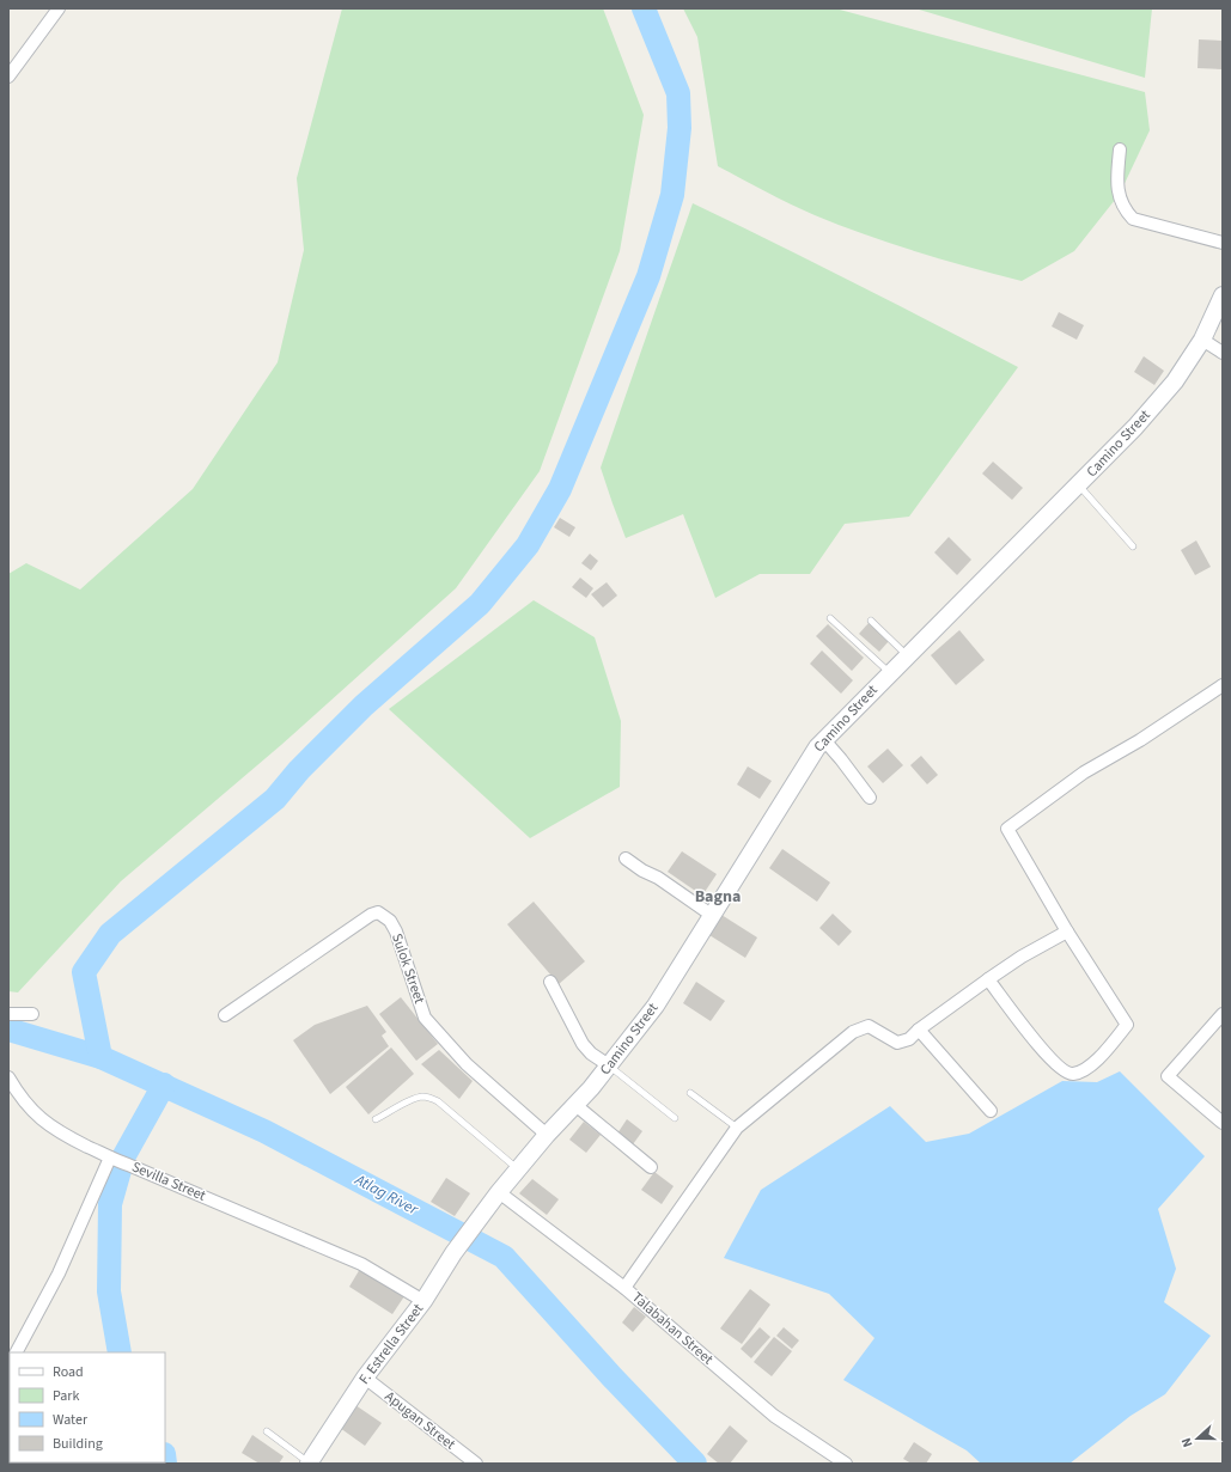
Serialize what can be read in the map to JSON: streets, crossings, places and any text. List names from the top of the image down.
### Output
{
  "streets": {
    "main road": ["Camino Street", "F. Estrella Street"],
    "street": [
      "Sulok Street",
      "Sevilla Street",
      "Talabahan Street",
      "Apugan Street"
    ]
  },
  "crossings": [
    ["Camino Street", "Sulok Street"],
    ["Camino Street", "Talabahan Street"],
    ["Camino Street", "F. Estrella Street"],
    ["Sevilla Street", "F. Estrella Street"],
    ["F. Estrella Street", "Apugan Street"]
  ],
  "districts": ["Bagna"],
  "water": ["Atlag River"],
  "legend": [
    "Road",
    "Park",
    "Water",
    "Building"
  ],
  "north": "left"
}
